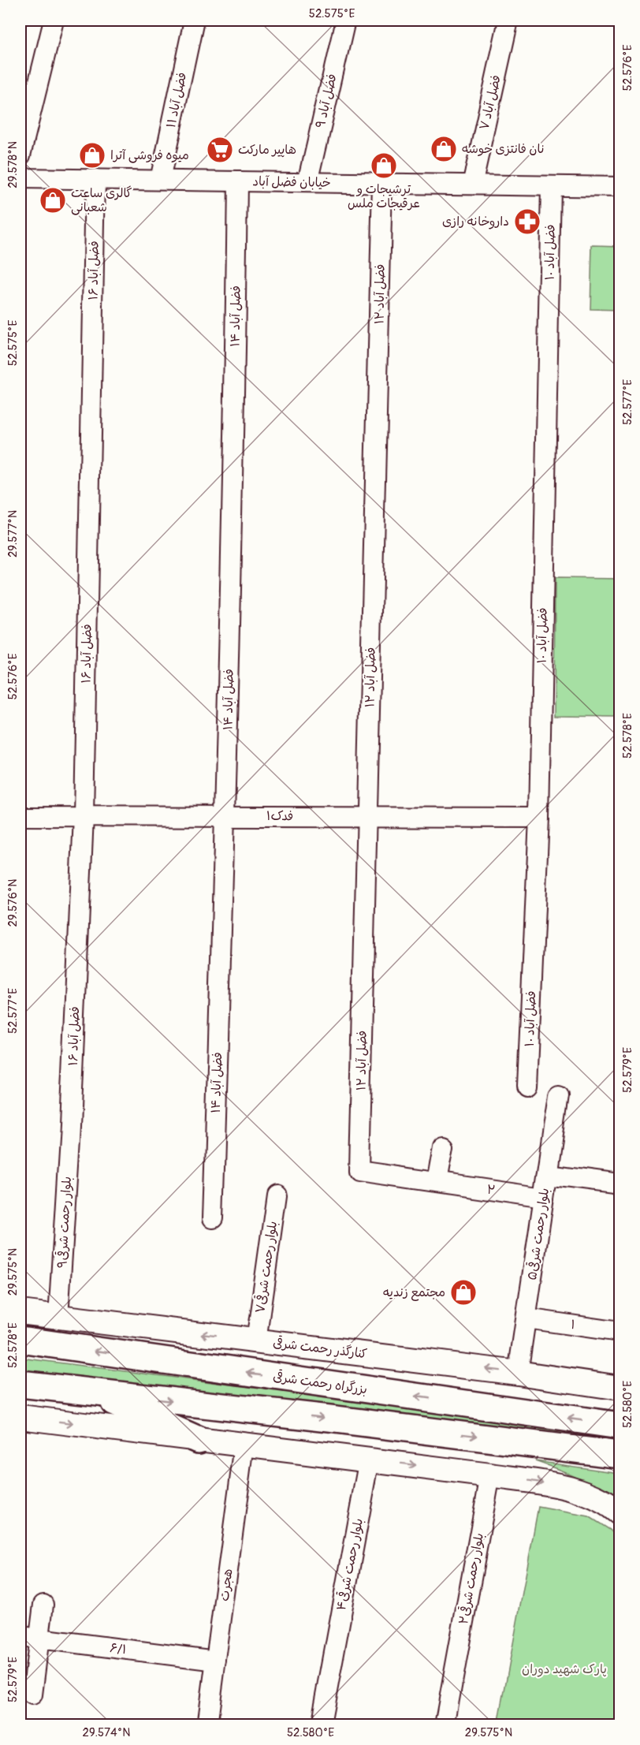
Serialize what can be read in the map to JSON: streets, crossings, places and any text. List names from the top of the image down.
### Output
{
  "streets": {
    "highway": ["بزرگراه رحمت شرقی"],
    "main road": ["کنارگذر رحمت شرقی"],
    "street": [
      "فضل آباد ۱۱",
      "فضل آباد ۹",
      "فضل آباد ۷",
      "خیابان فضل آباد",
      "فضل آباد ۱۰",
      "فضل آباد ۱۶",
      "فضل آباد ۱۲",
      "فضل آباد ۱۴",
      "فدک۱",
      "۲",
      "بلوار رحمت شرقی۹",
      "۵بلوار رحمت شرقی",
      "بلوار رحمت شرقی۷",
      "۱",
      "بلوار رحمت شرقی۴",
      "بلوار رحمت شرقی۲",
      "هجرت",
      "۶/۱"
    ]
  },
  "crossings": [
    ["فضل آباد ۱۱", "خیابان فضل آباد"],
    ["فضل آباد ۹", "خیابان فضل آباد"],
    ["فضل آباد ۷", "خیابان فضل آباد"],
    ["خیابان فضل آباد", "فضل آباد ۱۰"],
    ["خیابان فضل آباد", "فضل آباد ۱۶"],
    ["خیابان فضل آباد", "فضل آباد ۱۲"],
    ["خیابان فضل آباد", "فضل آباد ۱۴"],
    ["فضل آباد ۱۰", "فدک۱"],
    ["فضل آباد ۱۶", "فدک۱"],
    ["فضل آباد ۱۶", "بلوار رحمت شرقی۹"],
    ["فضل آباد ۱۲", "فدک۱"],
    ["فضل آباد ۱۲", "۲"],
    ["فضل آباد ۱۴", "فدک۱"],
    ["۲", "۵بلوار رحمت شرقی"],
    ["بلوار رحمت شرقی۹", "کنارگذر رحمت شرقی"],
    ["۵بلوار رحمت شرقی", "۱"],
    ["۵بلوار رحمت شرقی", "کنارگذر رحمت شرقی"],
    ["بلوار رحمت شرقی۷", "کنارگذر رحمت شرقی"],
    ["هجرت", "۶/۱"]
  ],
  "parks": ["پارک شهید دوران"],
  "places": {
    "shop": [
      "نان فانتزی خوشه",
      "میوه فروشی آترا",
      "ترشیجات و عرقیجات ملس",
      "گالری ساعت شعبانی",
      "مجتمع زندیه"
    ],
    "supermarket": ["هاپیر مارکت"],
    "pharmacy": ["داروخانه رازی"]
  },
  "coordinates": [
    "52.575°E",
    "52.576°E",
    "29.578°N",
    "52.577°E",
    "29.577°N",
    "52.578°E",
    "29.576°N",
    "52.579°E",
    "29.575°N",
    "52.580°E",
    "29.574°N"
  ]
}
